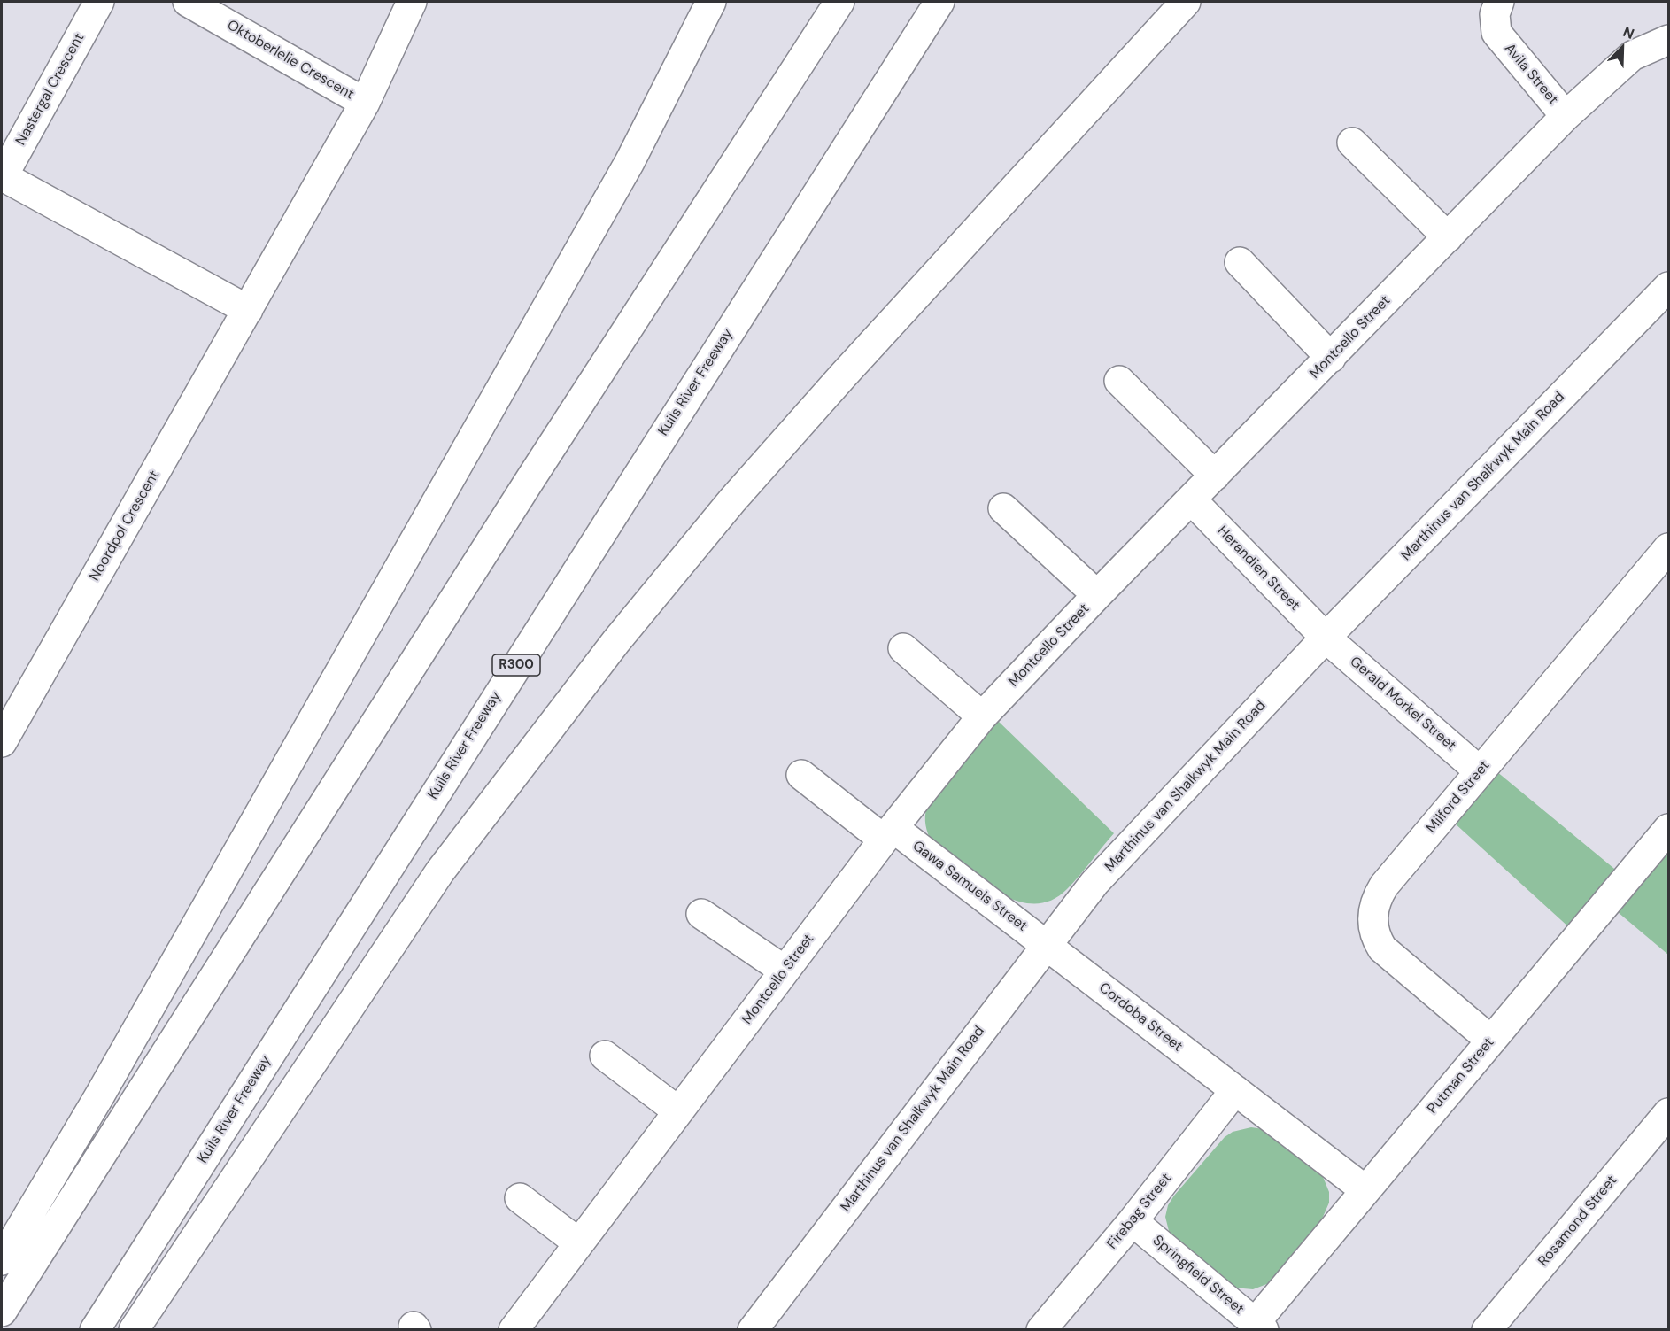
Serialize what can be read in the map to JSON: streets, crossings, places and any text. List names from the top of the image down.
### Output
{
  "streets": {
    "main road": [
      "Oktoberlelie Crescent",
      "Avila Street",
      "Nastergal Crescent",
      "Montcello Street",
      "Kuils River Freeway",
      "Marthinus van Shalkwyk Main Road",
      "Noordpol Crescent",
      "Herandien Street",
      "R300",
      "Gerald Morkel Street",
      "Milford Street",
      "Gawa Samuels Street",
      "Cordoba Street",
      "Putman Street",
      "Firebag Street",
      "Rosamond Street",
      "Springfield Street"
    ]
  },
  "crossings": [
    ["Oktoberlelie Crescent", "Noordpol Crescent"],
    ["Avila Street", "Montcello Street"],
    ["Montcello Street", "Herandien Street"],
    ["Montcello Street", "Gawa Samuels Street"],
    ["Marthinus van Shalkwyk Main Road", "Herandien Street"],
    ["Marthinus van Shalkwyk Main Road", "Gerald Morkel Street"],
    ["Marthinus van Shalkwyk Main Road", "Gawa Samuels Street"],
    ["Marthinus van Shalkwyk Main Road", "Cordoba Street"],
    ["Herandien Street", "Gerald Morkel Street"],
    ["Gerald Morkel Street", "Milford Street"],
    ["Milford Street", "Putman Street"],
    ["Gawa Samuels Street", "Cordoba Street"],
    ["Cordoba Street", "Putman Street"],
    ["Cordoba Street", "Firebag Street"],
    ["Putman Street", "Springfield Street"],
    ["Firebag Street", "Springfield Street"]
  ],
  "north": "top right"
}
